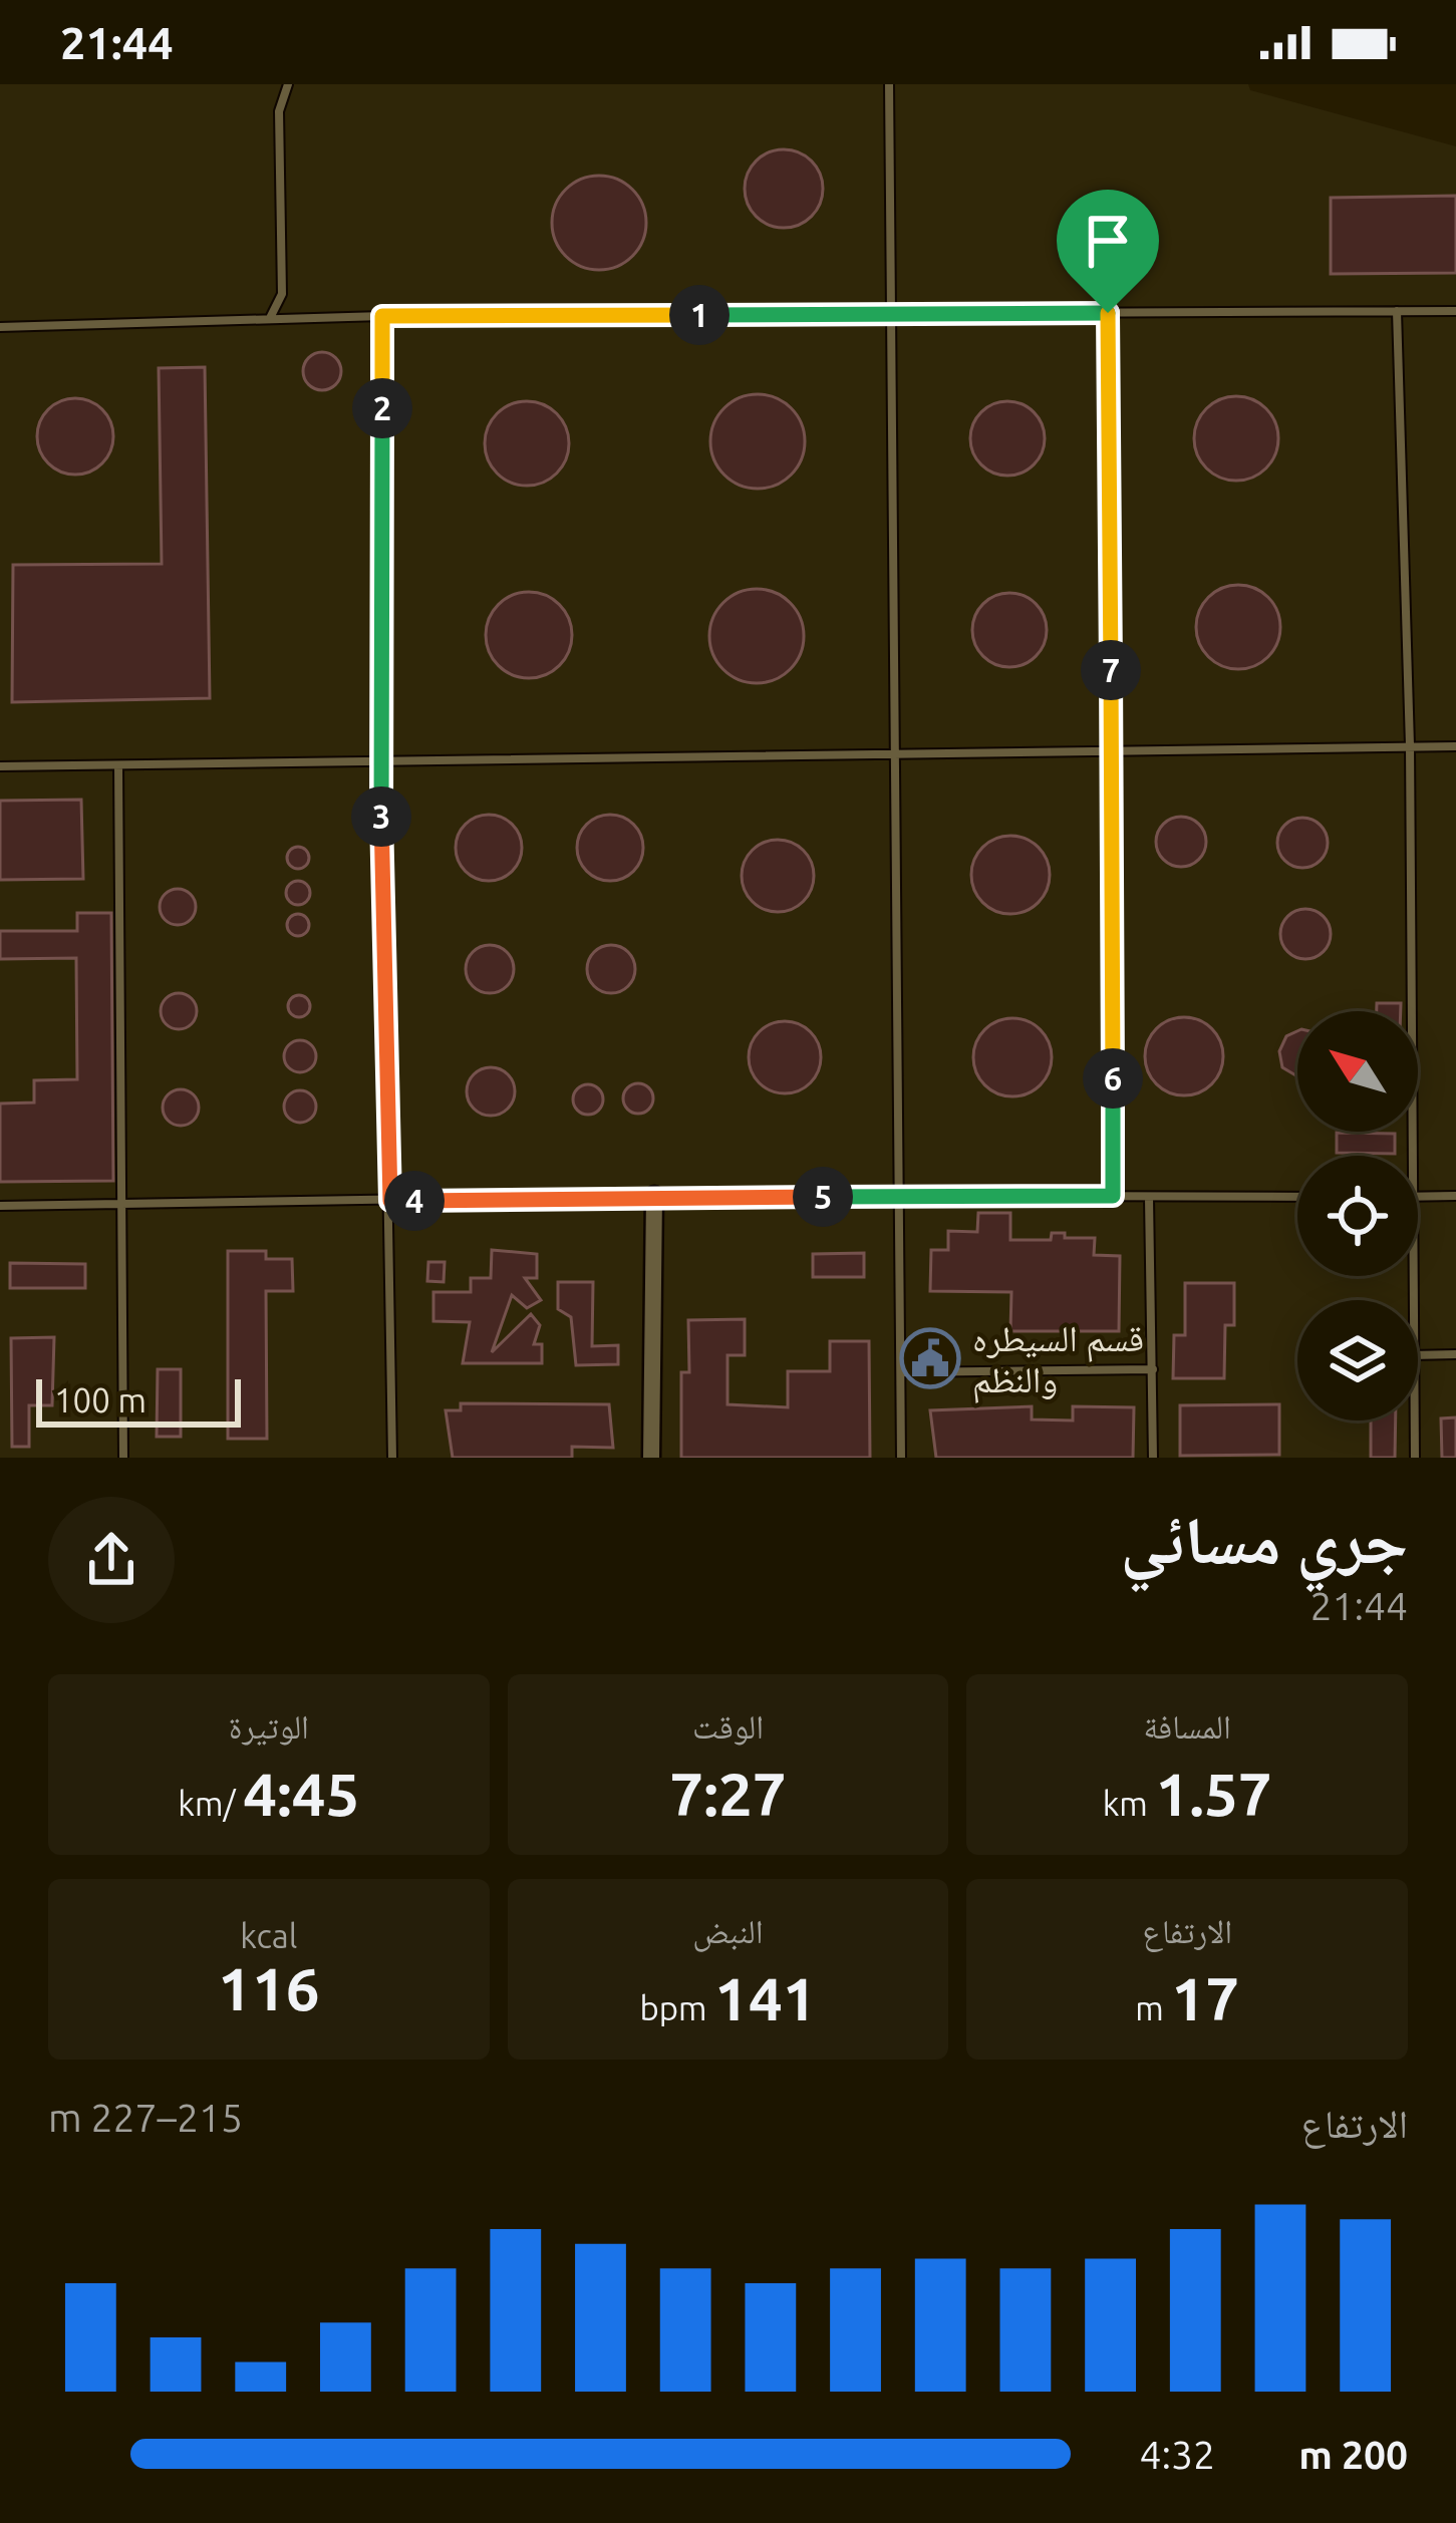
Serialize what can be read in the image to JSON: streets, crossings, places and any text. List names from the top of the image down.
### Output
{
  "places": {
    "public building": ["قسم السيطره والنظم"]
  },
  "scale_bar": "100 m",
  "north": "top left",
  "page": {
    "status": "21:44",
    "pins": [
      "1",
      "2",
      "7",
      "3",
      "6",
      "5",
      "4"
    ],
    "scale": "100 m",
    "heading": ["جري مسائي", "21:44"],
    "stats": [
      ["المسافة", "1.57 km"],
      ["الوقت", "7:27"],
      ["الوتيرة", "4:45 /km"],
      ["الارتفاع", "17 m"],
      ["النبض", "141 bpm"],
      ["kcal", "116"]
    ],
    "chart": ["الارتفاع", "215–227 m"],
    "list": [
      {
        "name": "200 m",
        "note": "4:32"
      }
    ]
  }
}
